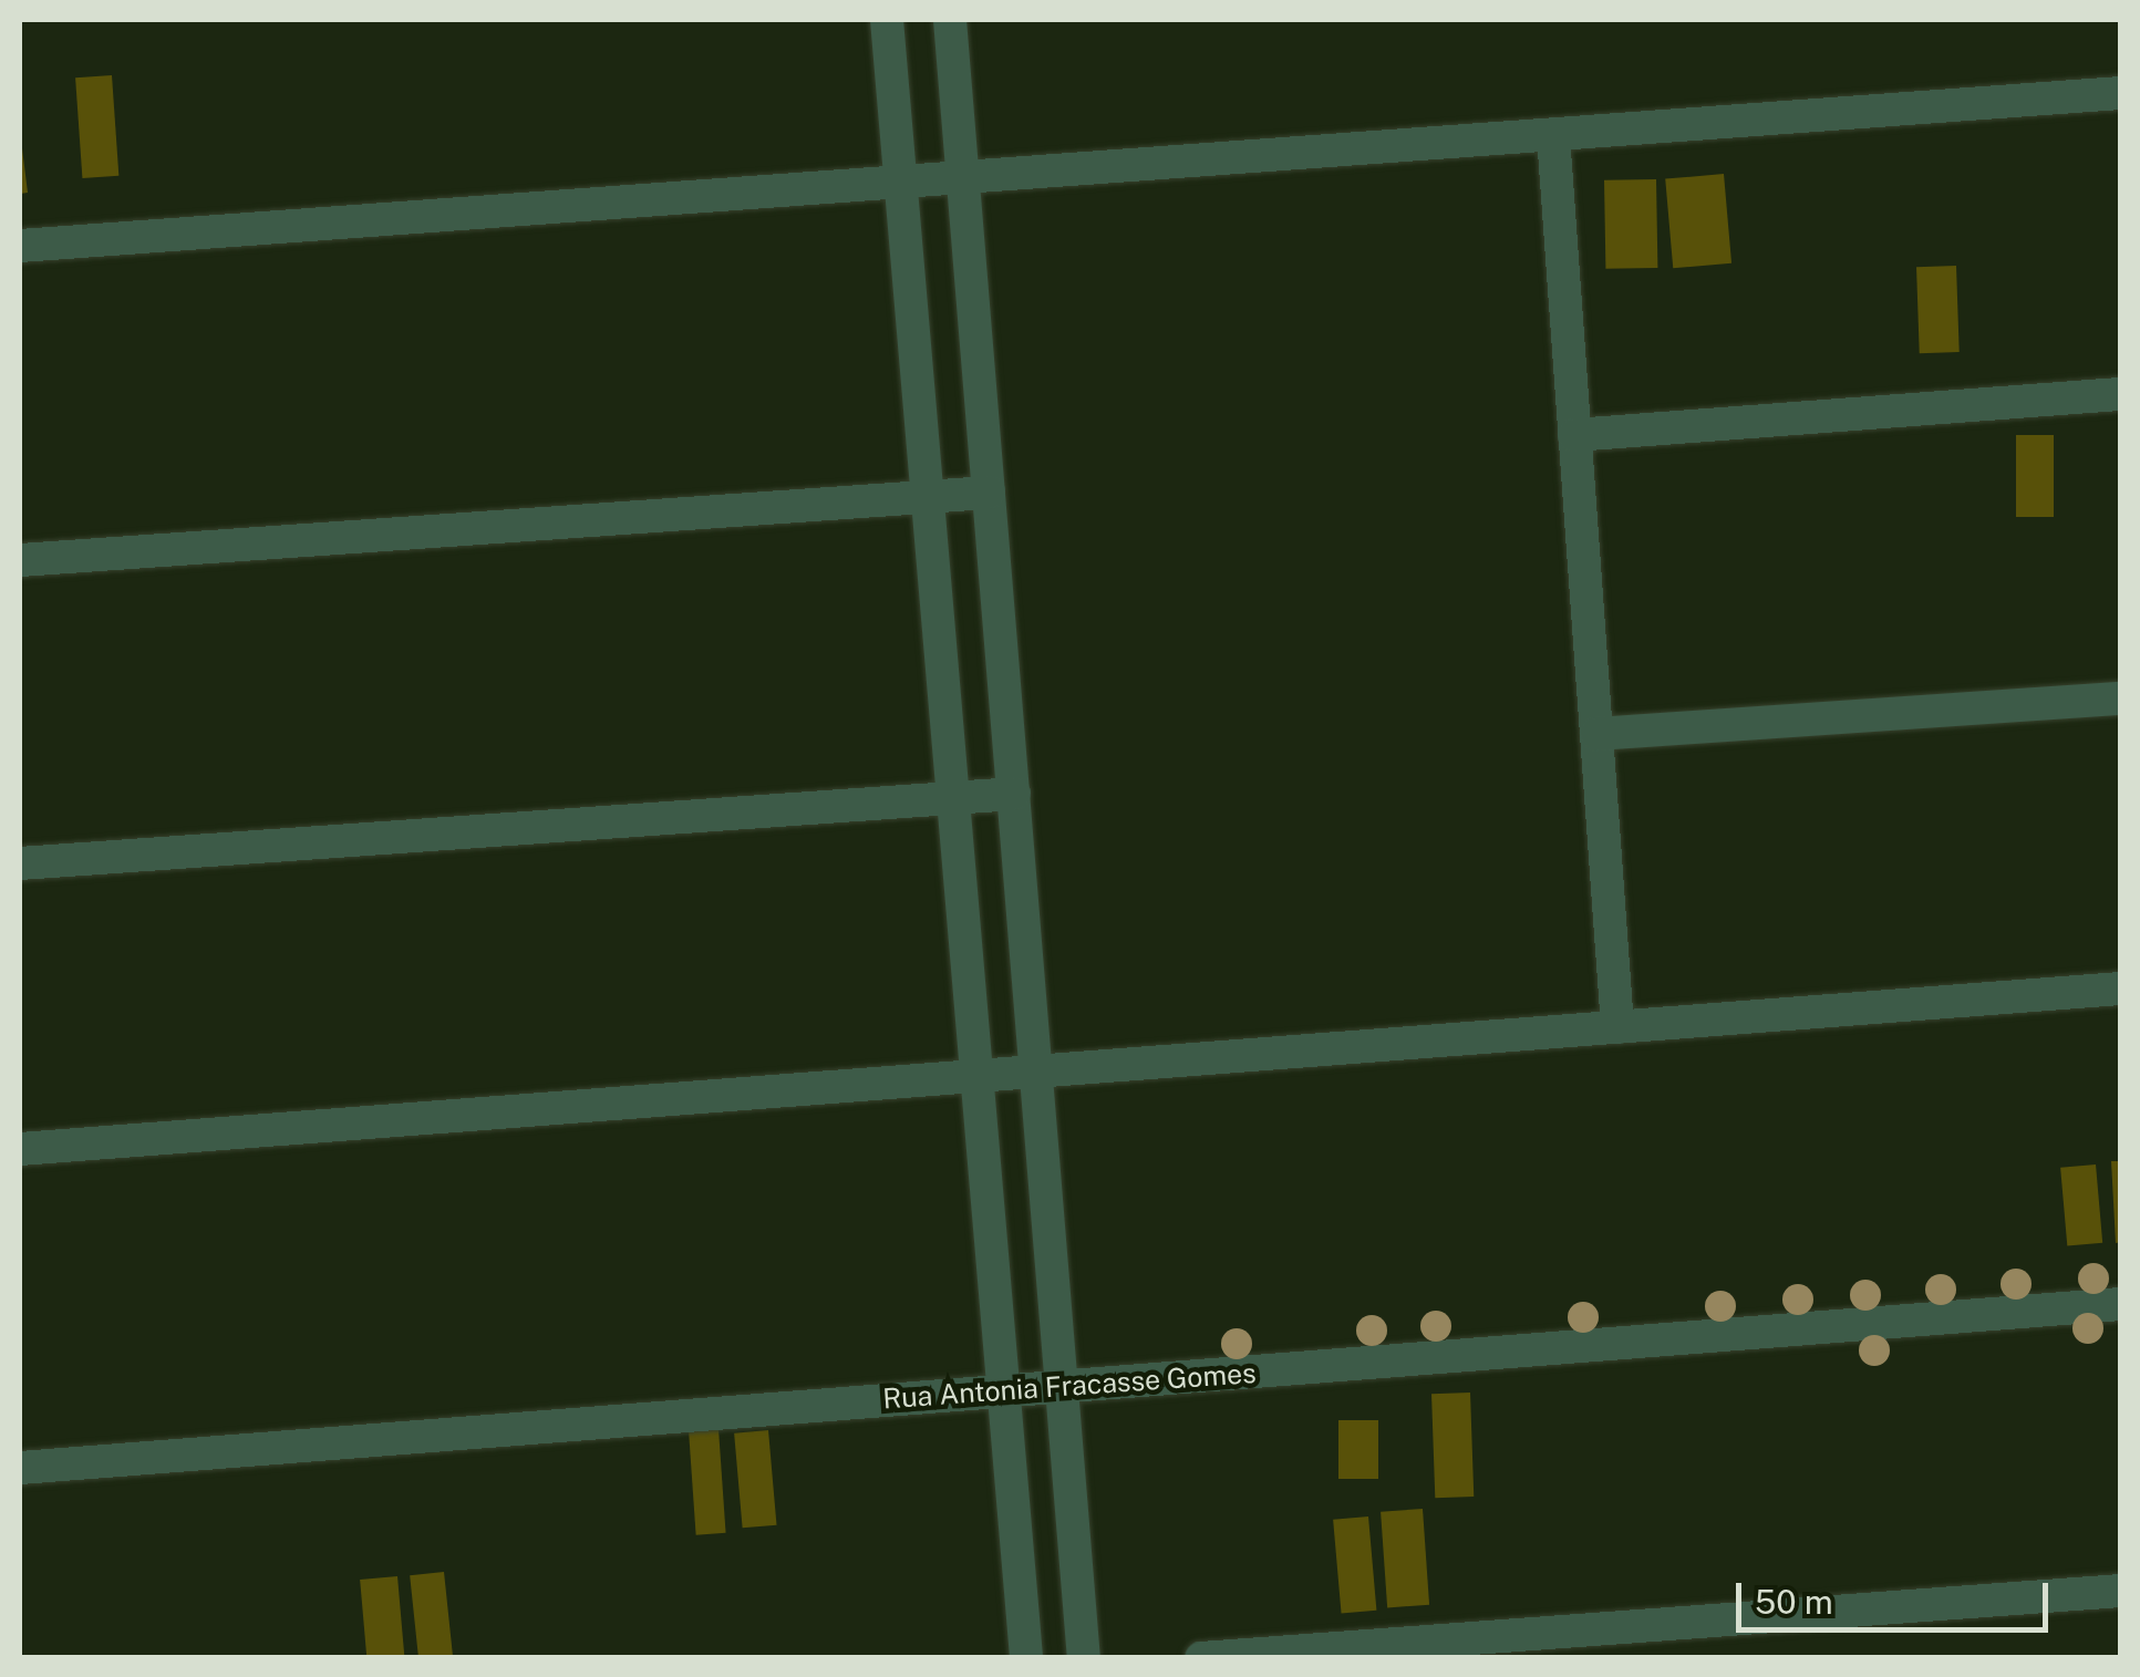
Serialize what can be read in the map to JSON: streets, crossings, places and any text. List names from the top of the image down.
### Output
{
  "streets": {
    "street": ["Rua Antonia Fracasse Gomes"]
  },
  "scale_bar": "50 m"
}
